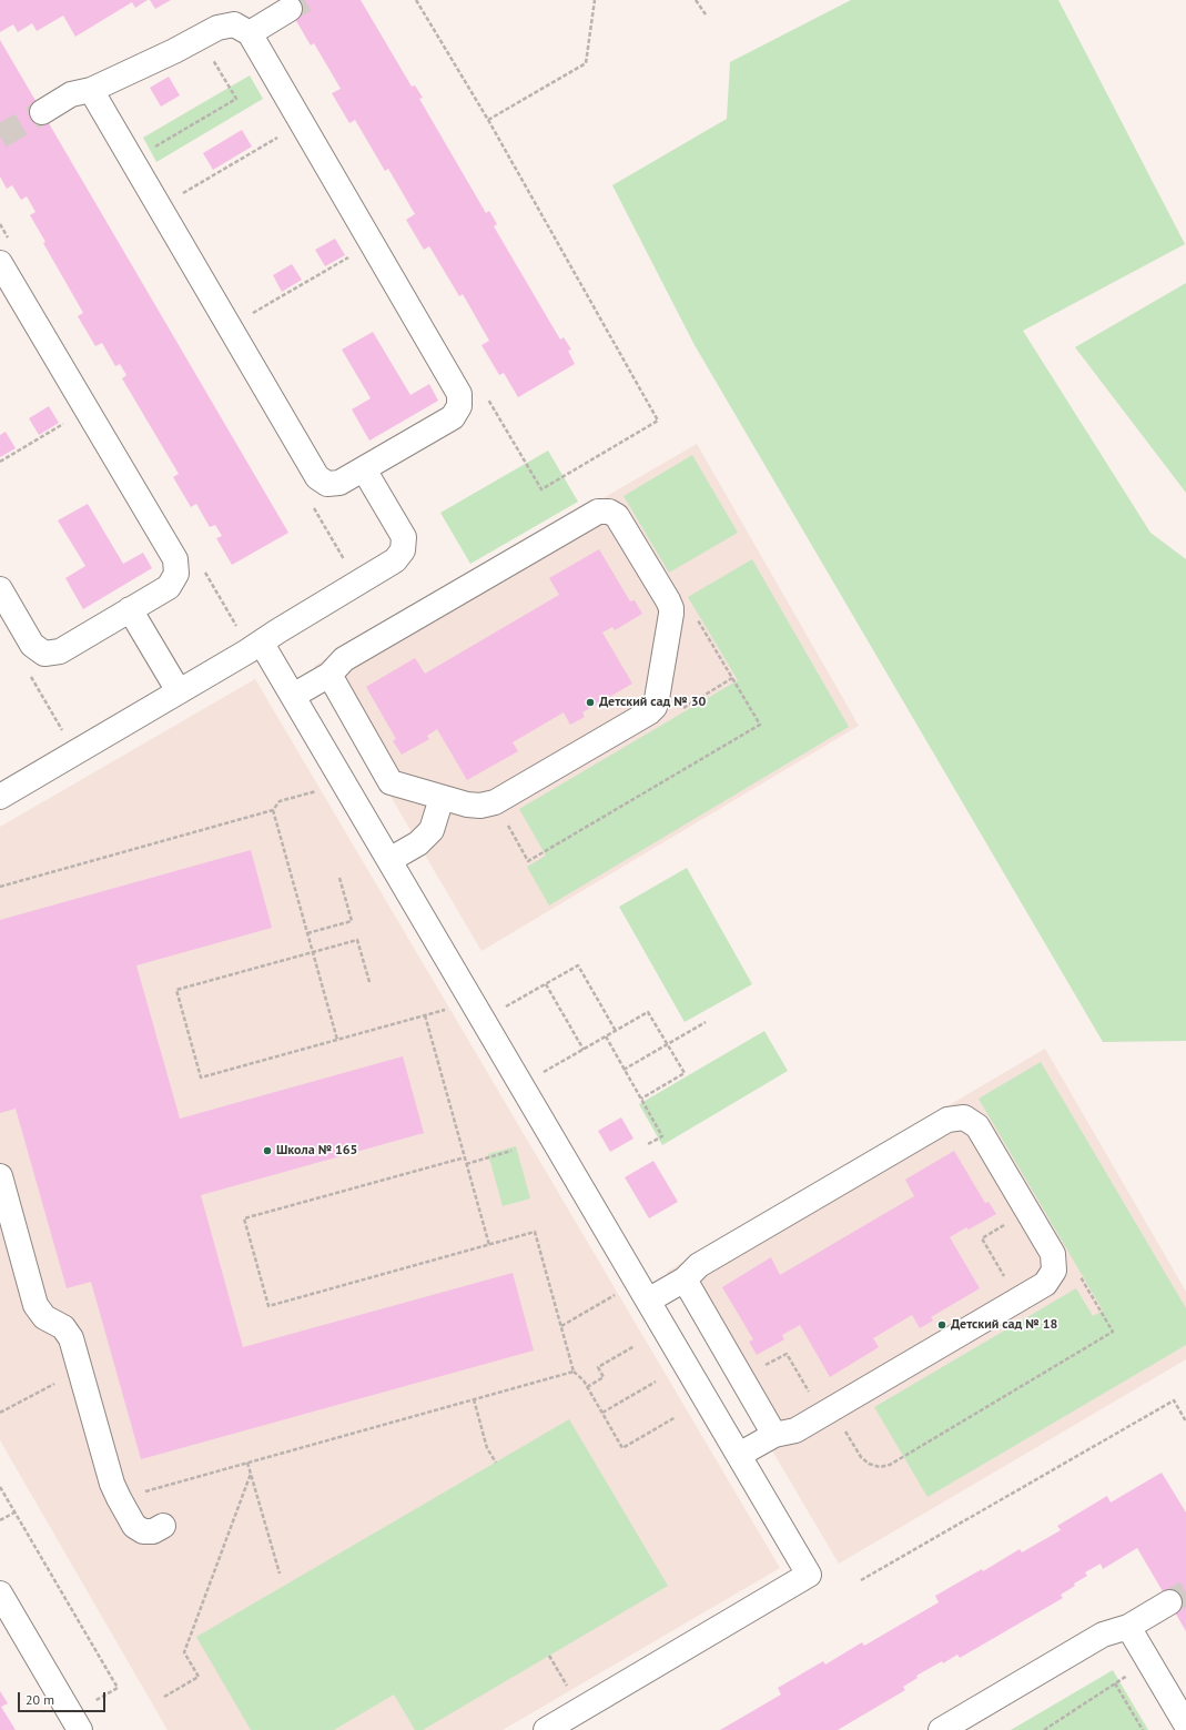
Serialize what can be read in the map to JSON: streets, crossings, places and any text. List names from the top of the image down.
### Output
{
  "places": ["Детский сад № 30", "Школа № 165", "Детский сад № 18"],
  "scale_bar": "20 m"
}
